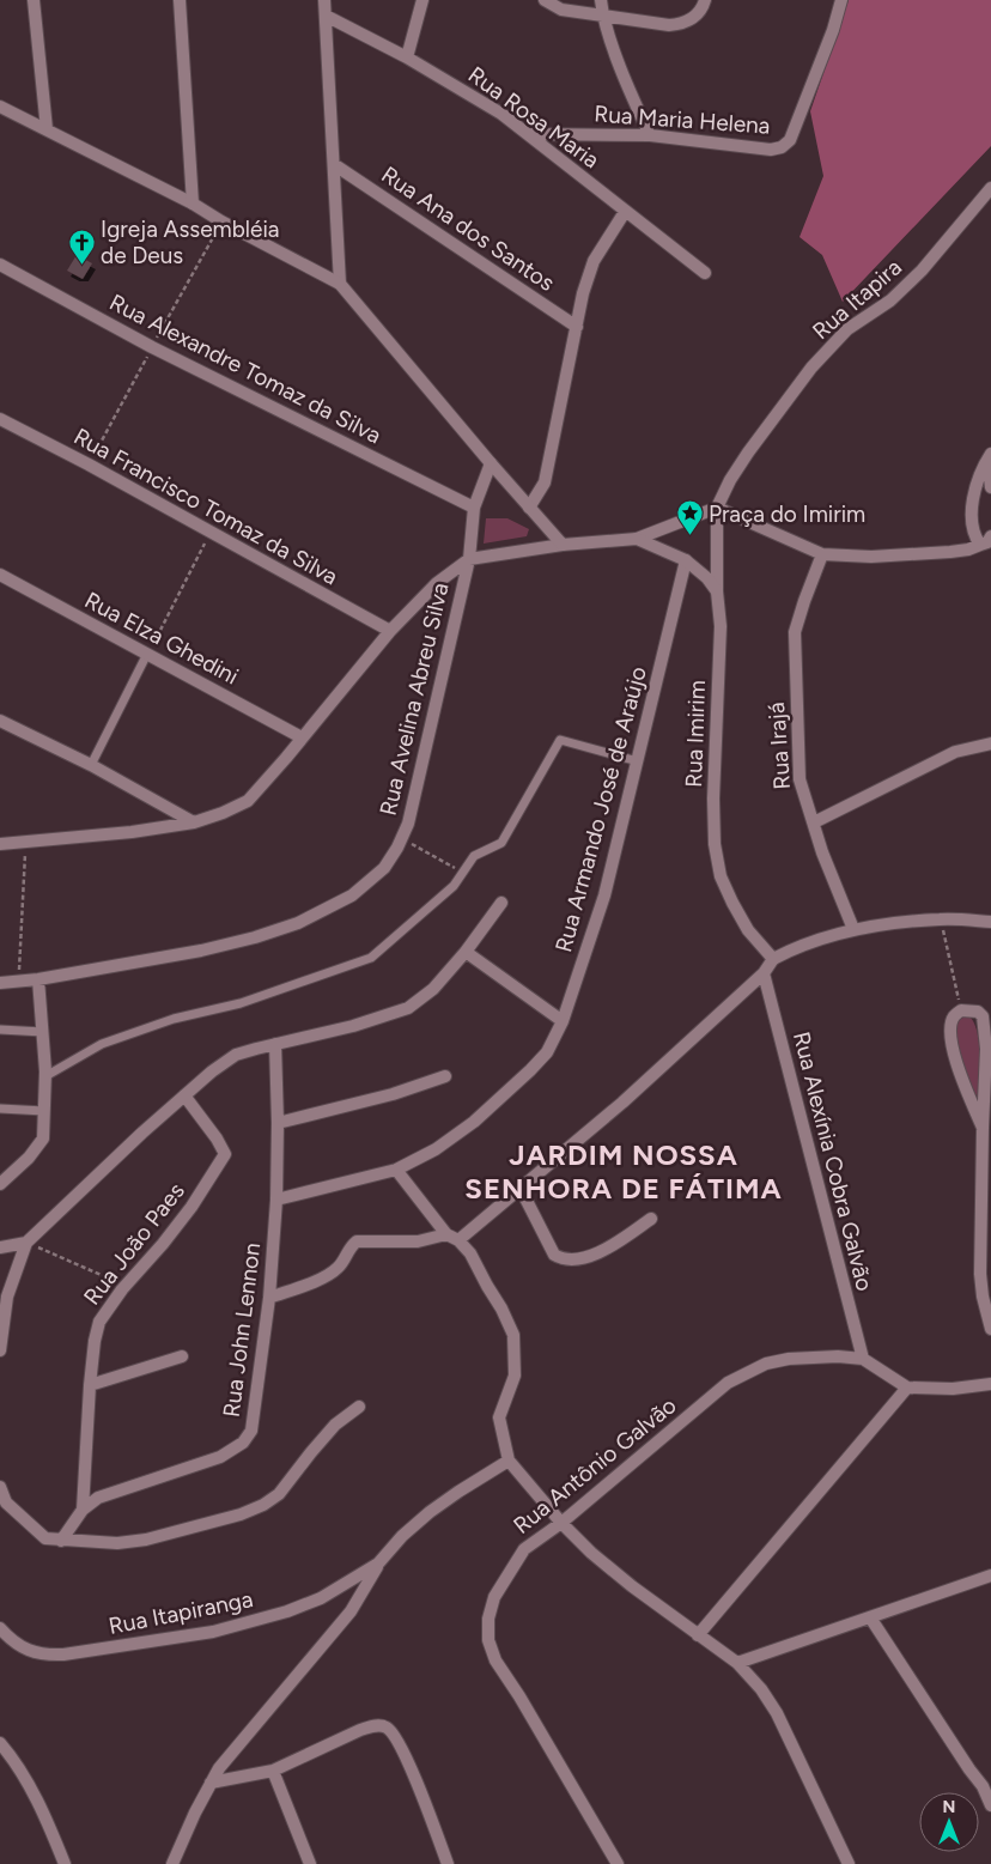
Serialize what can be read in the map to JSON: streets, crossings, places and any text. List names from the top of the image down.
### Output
{
  "streets": {
    "street": [
      "Rua Rosa Maria",
      "Rua Maria Helena",
      "Rua Ana dos Santos",
      "Rua Itapira",
      "Rua Alexandre Tomaz da Silva",
      "Rua Francisco Tomaz da Silva",
      "Rua Elza Ghedini",
      "Rua Avelina Abreu Silva",
      "Rua Imirim",
      "Rua Irajá",
      "Rua Armando José de Araújo",
      "Rua Alexínia Cobra Galvão",
      "Rua João Paes",
      "Rua John Lennon",
      "Rua Antônio Galvão",
      "Rua Itapiranga"
    ]
  },
  "crossings": [
    ["Rua Rosa Maria", "Rua Maria Helena"],
    ["Rua Itapira", "Rua Imirim"],
    ["Rua Alexandre Tomaz da Silva", "Rua Avelina Abreu Silva"],
    ["Rua Armando José de Araújo", "Rua John Lennon"],
    ["Rua Alexínia Cobra Galvão", "Rua Antônio Galvão"],
    ["Rua João Paes", "Rua John Lennon"]
  ],
  "districts": ["JARDIM NOSSA SENHORA DE FÁTIMA"],
  "places": {
    "church": ["Igreja Assembléia de Deus"],
    "place": ["Praça do Imirim"]
  },
  "north": "top"
}
